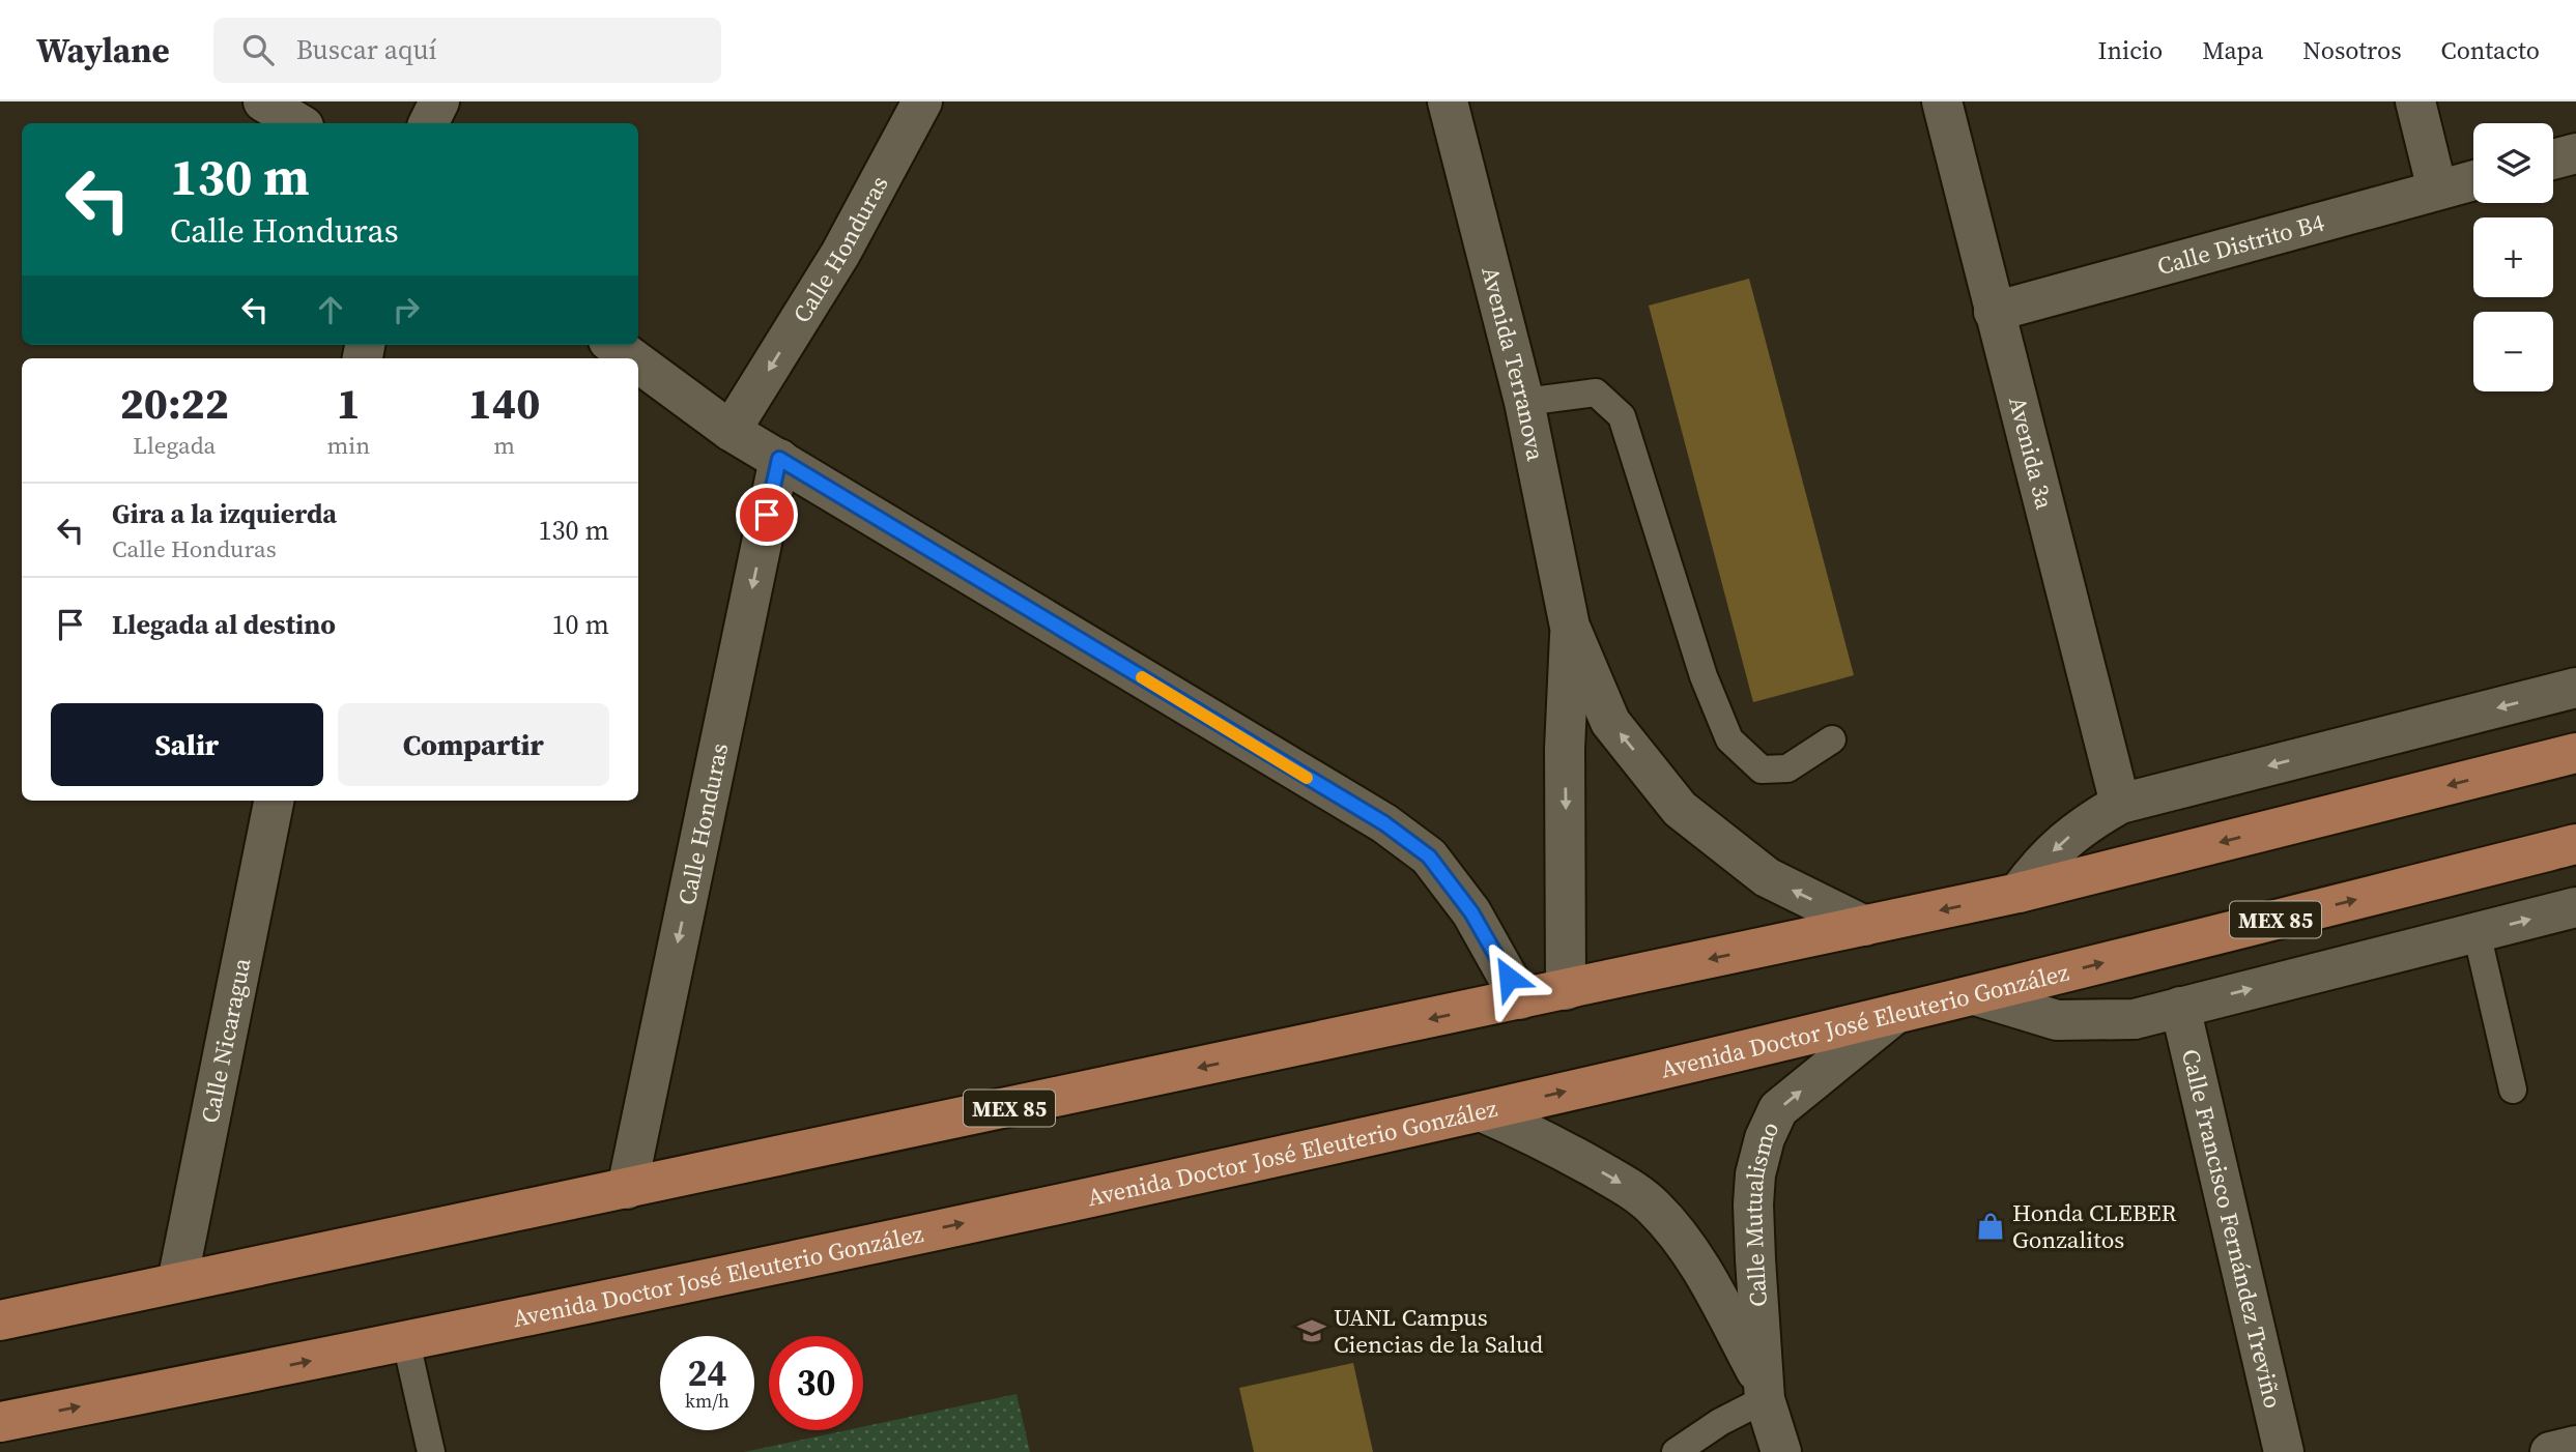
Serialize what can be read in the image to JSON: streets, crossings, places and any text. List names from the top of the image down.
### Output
{
  "streets": {
    "highway": ["MEX 85", "Avenida Doctor José Eleuterio González"],
    "street": [
      "Calle Distrito B4",
      "Calle Honduras",
      "Avenida Terranova",
      "Avenida 3a",
      "Calle Nicaragua",
      "Calle Mutualismo",
      "Calle Francisco Fernández Treviño"
    ]
  },
  "crossings": [
    ["Calle Distrito B4", "Avenida 3a"],
    ["Calle Honduras", "MEX 85"],
    ["Avenida Terranova", "MEX 85"],
    ["MEX 85", "Calle Nicaragua"],
    ["Avenida Doctor José Eleuterio González", "Calle Mutualismo"]
  ],
  "one_way": ["Calle Honduras"],
  "places": {
    "shop": ["Honda CLEBER Gonzalitos"],
    "school or university": ["UANL Campus Ciencias de la Salud"]
  },
  "page": {
    "header": "Waylane",
    "search": "Buscar aquí",
    "nav": [
      "Inicio",
      "Mapa",
      "Nosotros",
      "Contacto"
    ],
    "map_buttons": ["+", "−"],
    "turn": ["130 m", "Calle Honduras"],
    "eta": [
      "20:22",
      "Llegada",
      "1",
      "min",
      "140",
      "m"
    ],
    "list": [
      {
        "name": "Gira a la izquierda",
        "note": "Calle Honduras",
        "value": "130 m"
      },
      {
        "name": "Llegada al destino",
        "value": "10 m"
      }
    ],
    "buttons": ["Salir", "Compartir"],
    "speed": "24 km/h",
    "limit": "30"
  }
}
